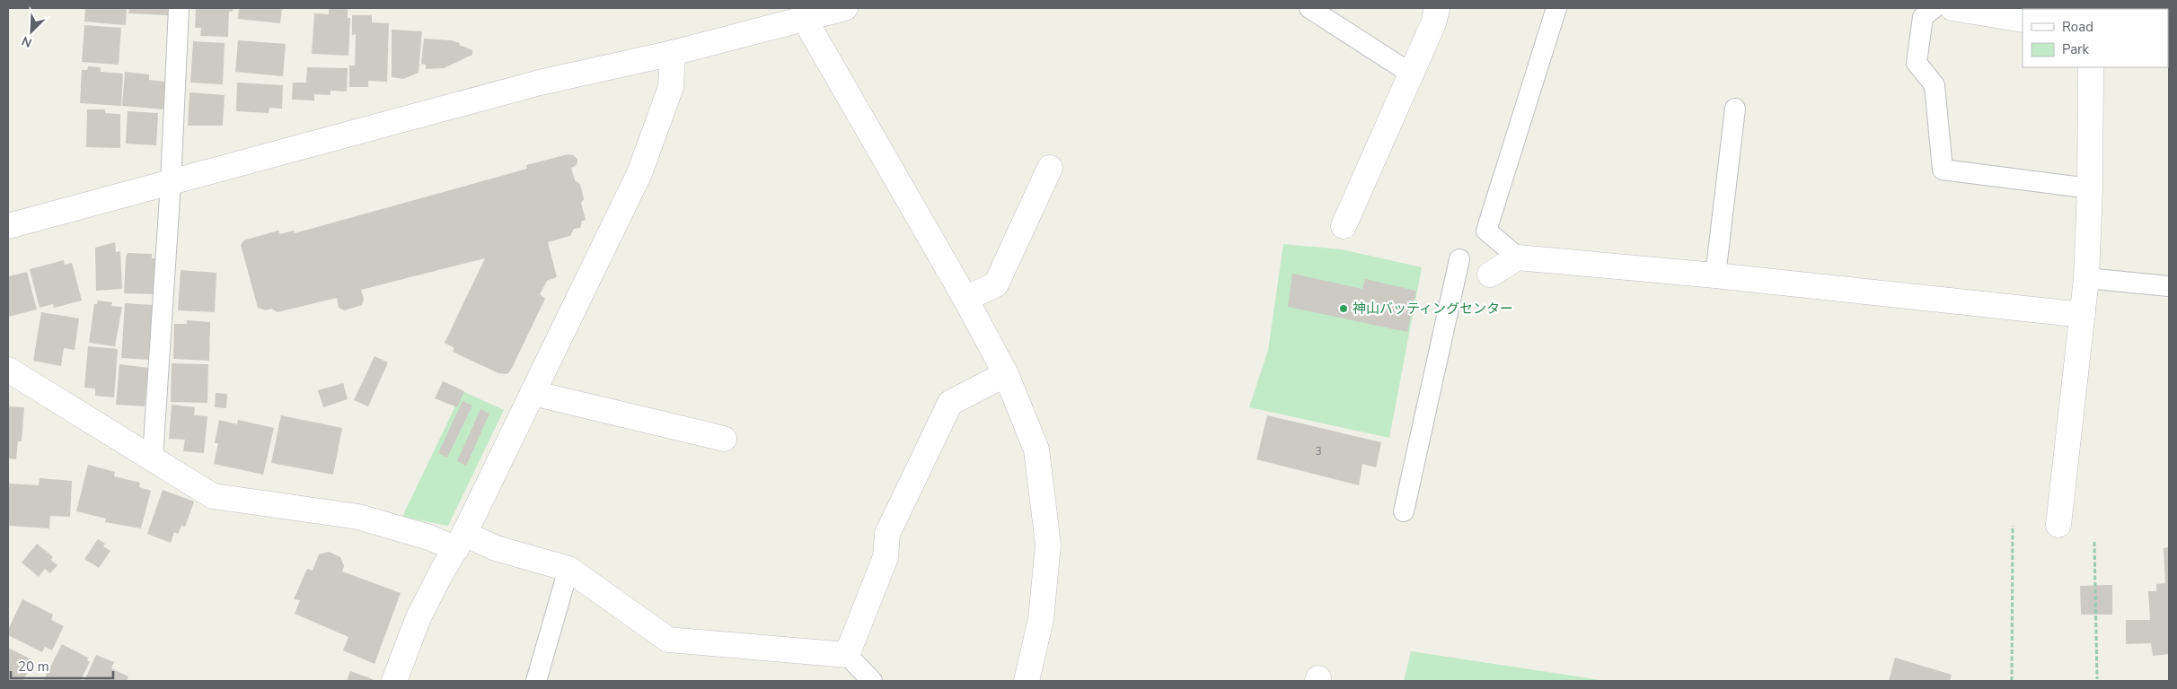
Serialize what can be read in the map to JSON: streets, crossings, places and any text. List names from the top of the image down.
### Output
{
  "places": ["神山バッティングセンター"],
  "house_numbers": ["3"],
  "legend": ["Road", "Park"],
  "scale_bar": "20 m",
  "north": "bottom left"
}
